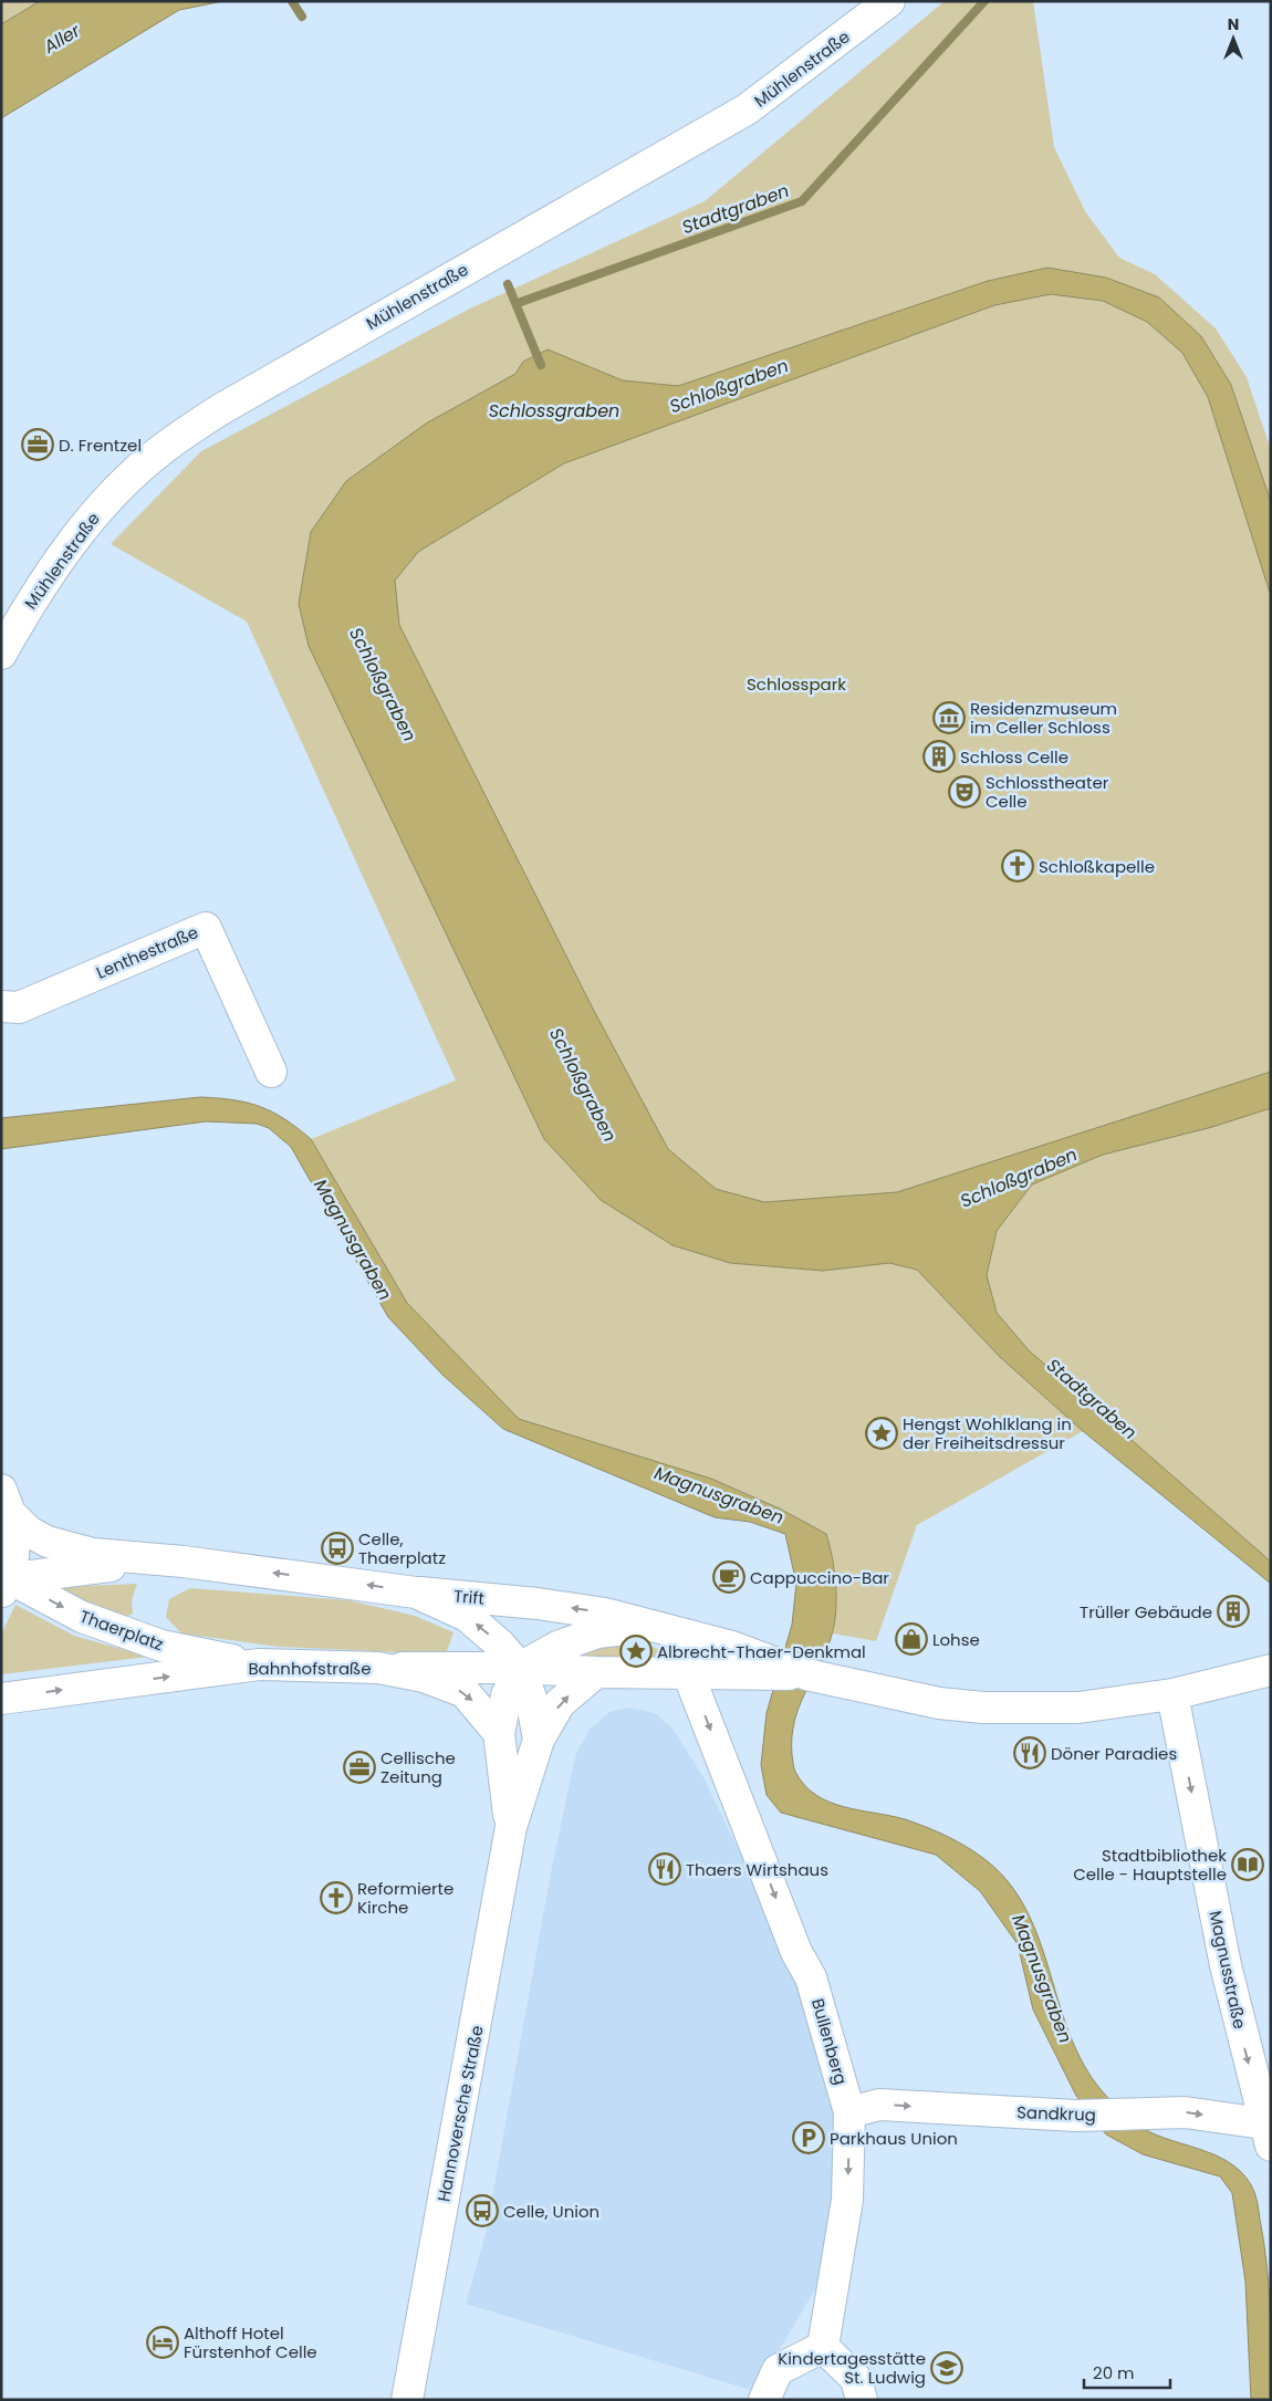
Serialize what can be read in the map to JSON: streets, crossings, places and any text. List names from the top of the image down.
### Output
{
  "streets": {
    "street": [
      "Mühlenstraße",
      "Lenthestraße",
      "Trift",
      "Thaerplatz",
      "Bahnhofstraße",
      "Magnusstraße",
      "Bullenberg",
      "Hannoversche Straße",
      "Sandkrug"
    ]
  },
  "crossings": [
    ["Trift", "Thaerplatz"],
    ["Thaerplatz", "Bahnhofstraße"],
    ["Bahnhofstraße", "Hannoversche Straße"],
    ["Magnusstraße", "Sandkrug"],
    ["Bullenberg", "Sandkrug"]
  ],
  "one_way": [
    "Thaerplatz",
    "Magnusstraße",
    "Bullenberg",
    "Sandkrug"
  ],
  "water": [
    "Aller",
    "Stadtgraben",
    "Schloßgraben",
    "Schlossgraben",
    "Magnusgraben"
  ],
  "parks": ["Schlosspark"],
  "places": {
    "office": ["D. Frentzel", "Cellische Zeitung"],
    "museum": ["Residenzmuseum im Celler Schloss"],
    "building": ["Schloss Celle", "Trüller Gebäude"],
    "theatre": ["Schlosstheater Celle"],
    "church": ["Schloßkapelle", "Reformierte Kirche"],
    "place": ["Hengst Wohlklang in der Freiheitsdressur", "Albrecht-Thaer-Denkmal"],
    "bus stop": ["Celle, Thaerplatz", "Celle, Union"],
    "cafe": ["Cappuccino-Bar"],
    "shop": ["Lohse"],
    "restaurant": ["Döner Paradies", "Thaers Wirtshaus"],
    "library": ["Stadtbibliothek Celle - Hauptstelle"],
    "parking": ["Parkhaus Union"],
    "hotel": ["Althoff Hotel Fürstenhof Celle"],
    "school or university": ["Kindertagesstätte St. Ludwig"]
  },
  "scale_bar": "20 m",
  "north": "top"
}
